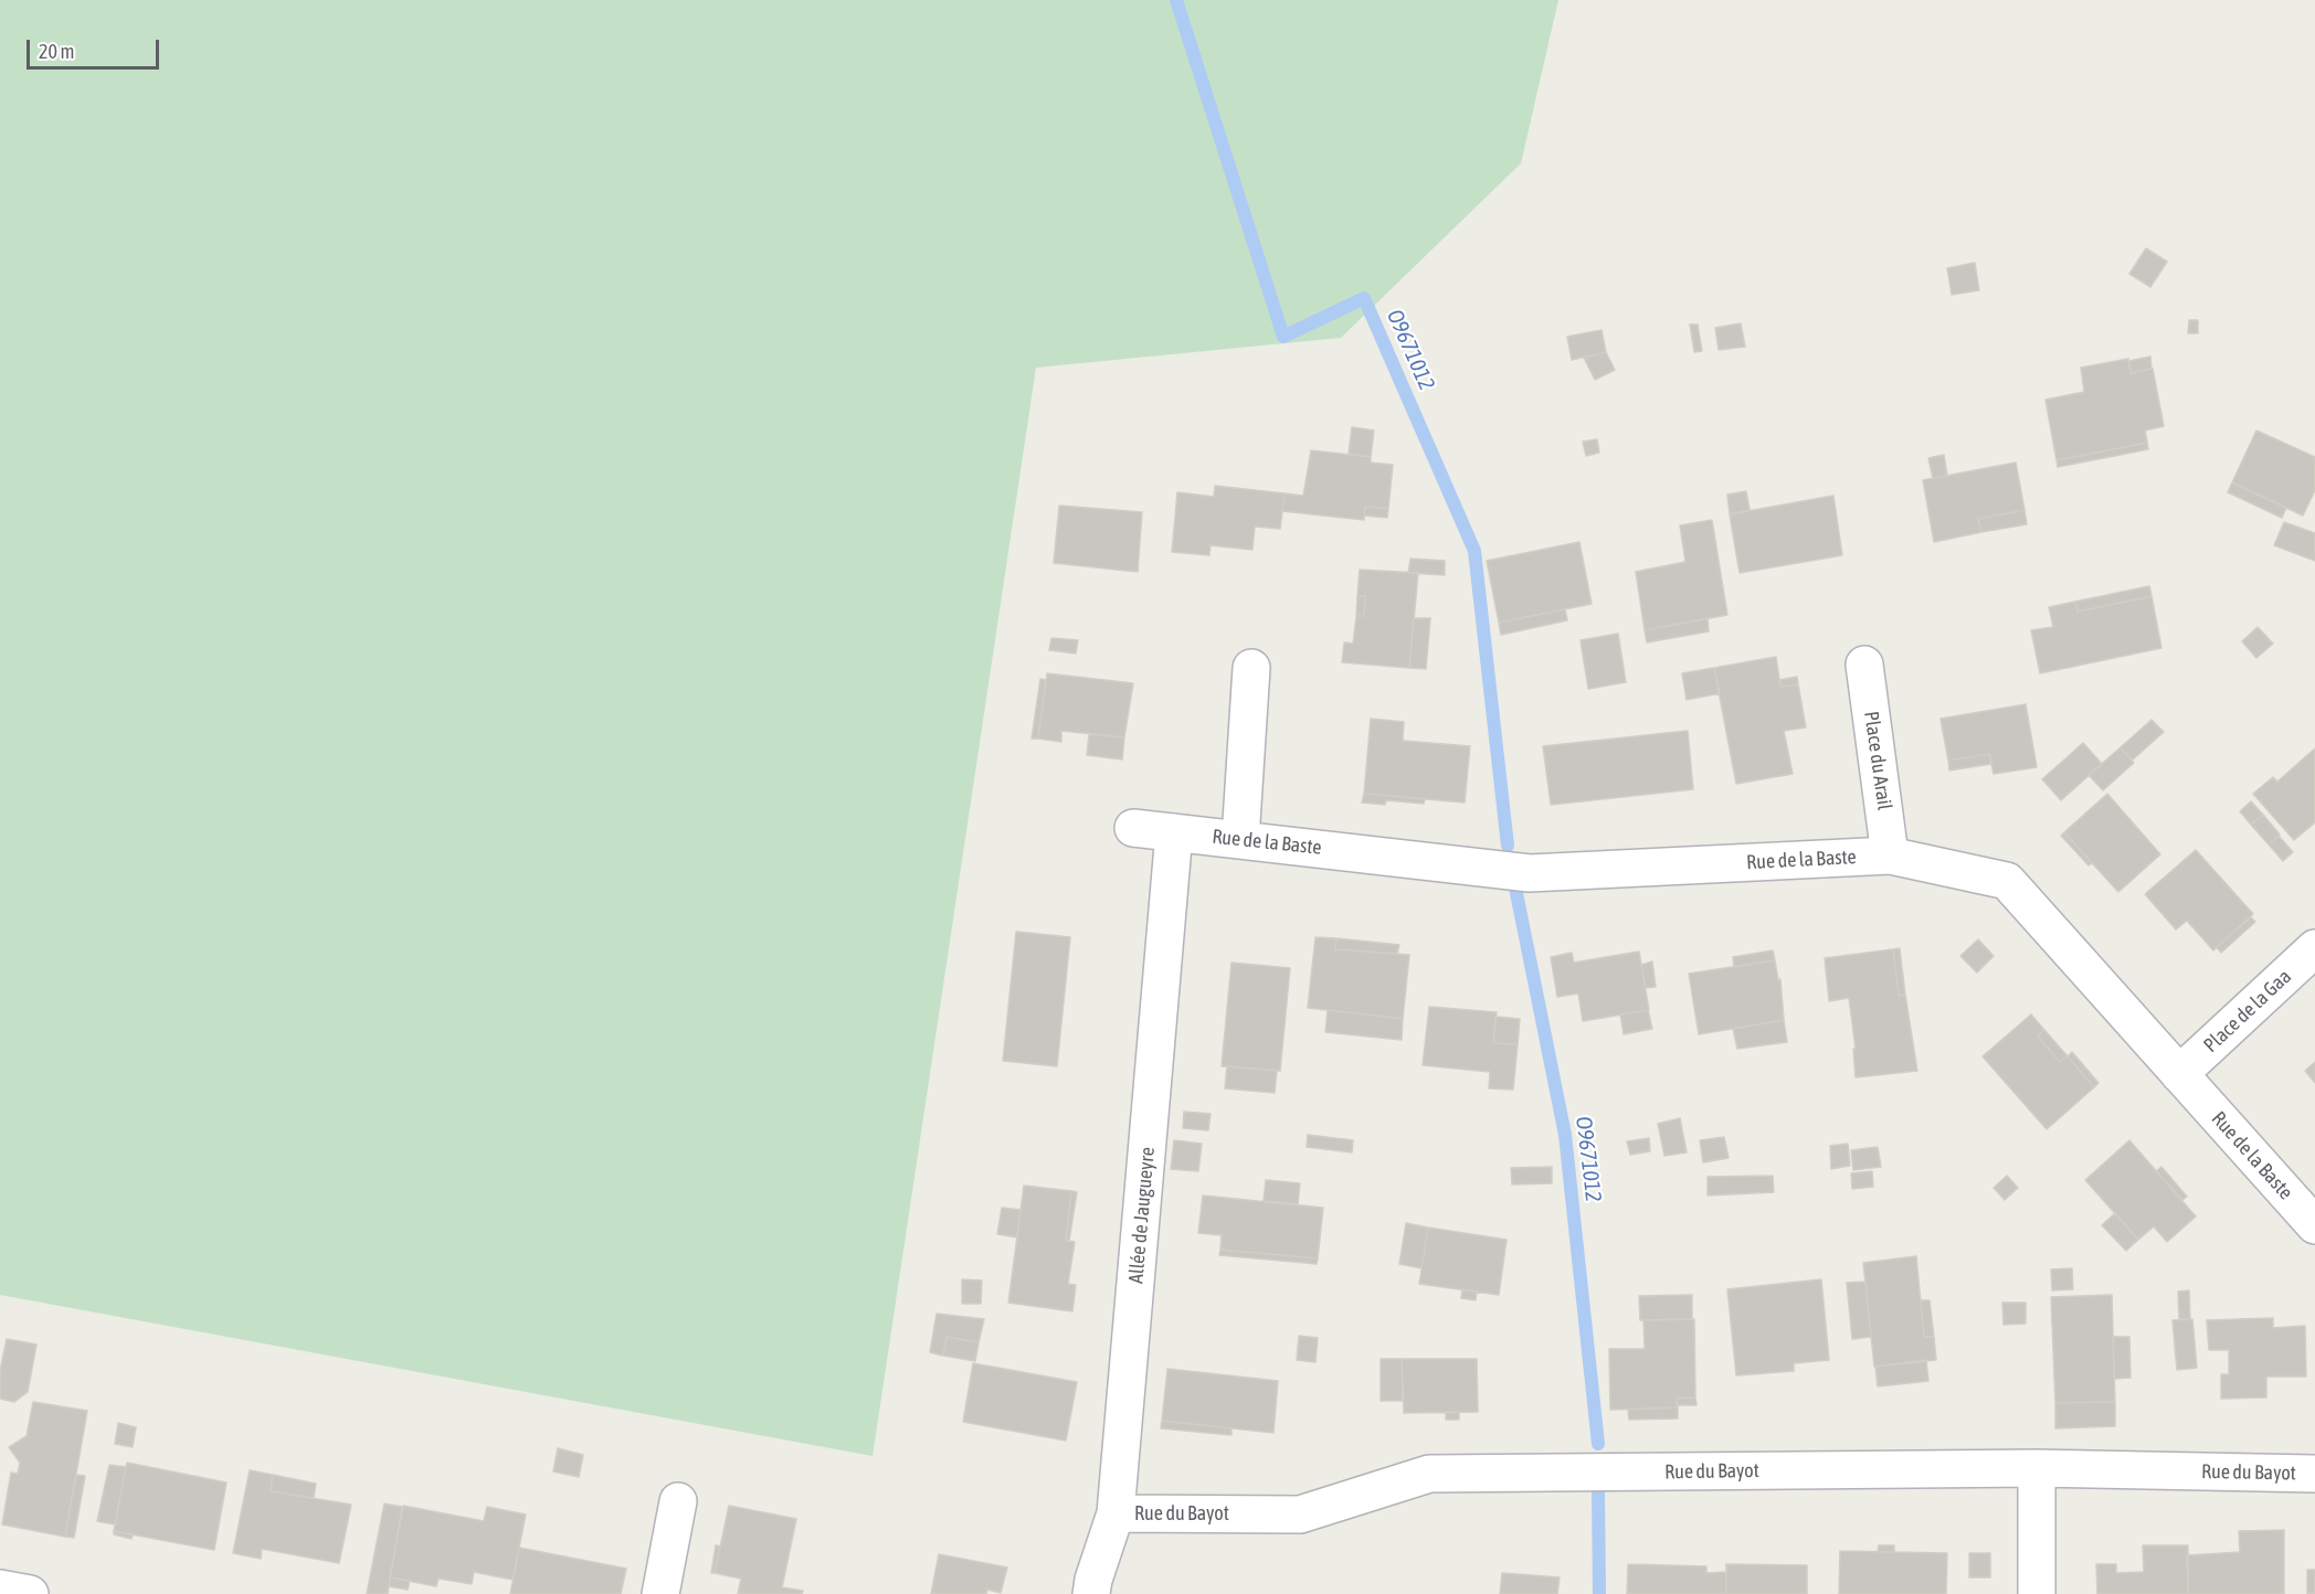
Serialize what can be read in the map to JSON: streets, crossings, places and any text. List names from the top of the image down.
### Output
{
  "streets": {
    "street": [
      "Place du Arail",
      "Rue de la Baste",
      "Place de la Gaa",
      "Allée de Jaugueyre",
      "Rue du Bayot"
    ]
  },
  "crossings": [
    ["Place du Arail", "Rue de la Baste"],
    ["Rue de la Baste", "Place de la Gaa"],
    ["Rue de la Baste", "Allée de Jaugueyre"],
    ["Allée de Jaugueyre", "Rue du Bayot"]
  ],
  "water": ["O9671012"],
  "scale_bar": "20 m"
}
